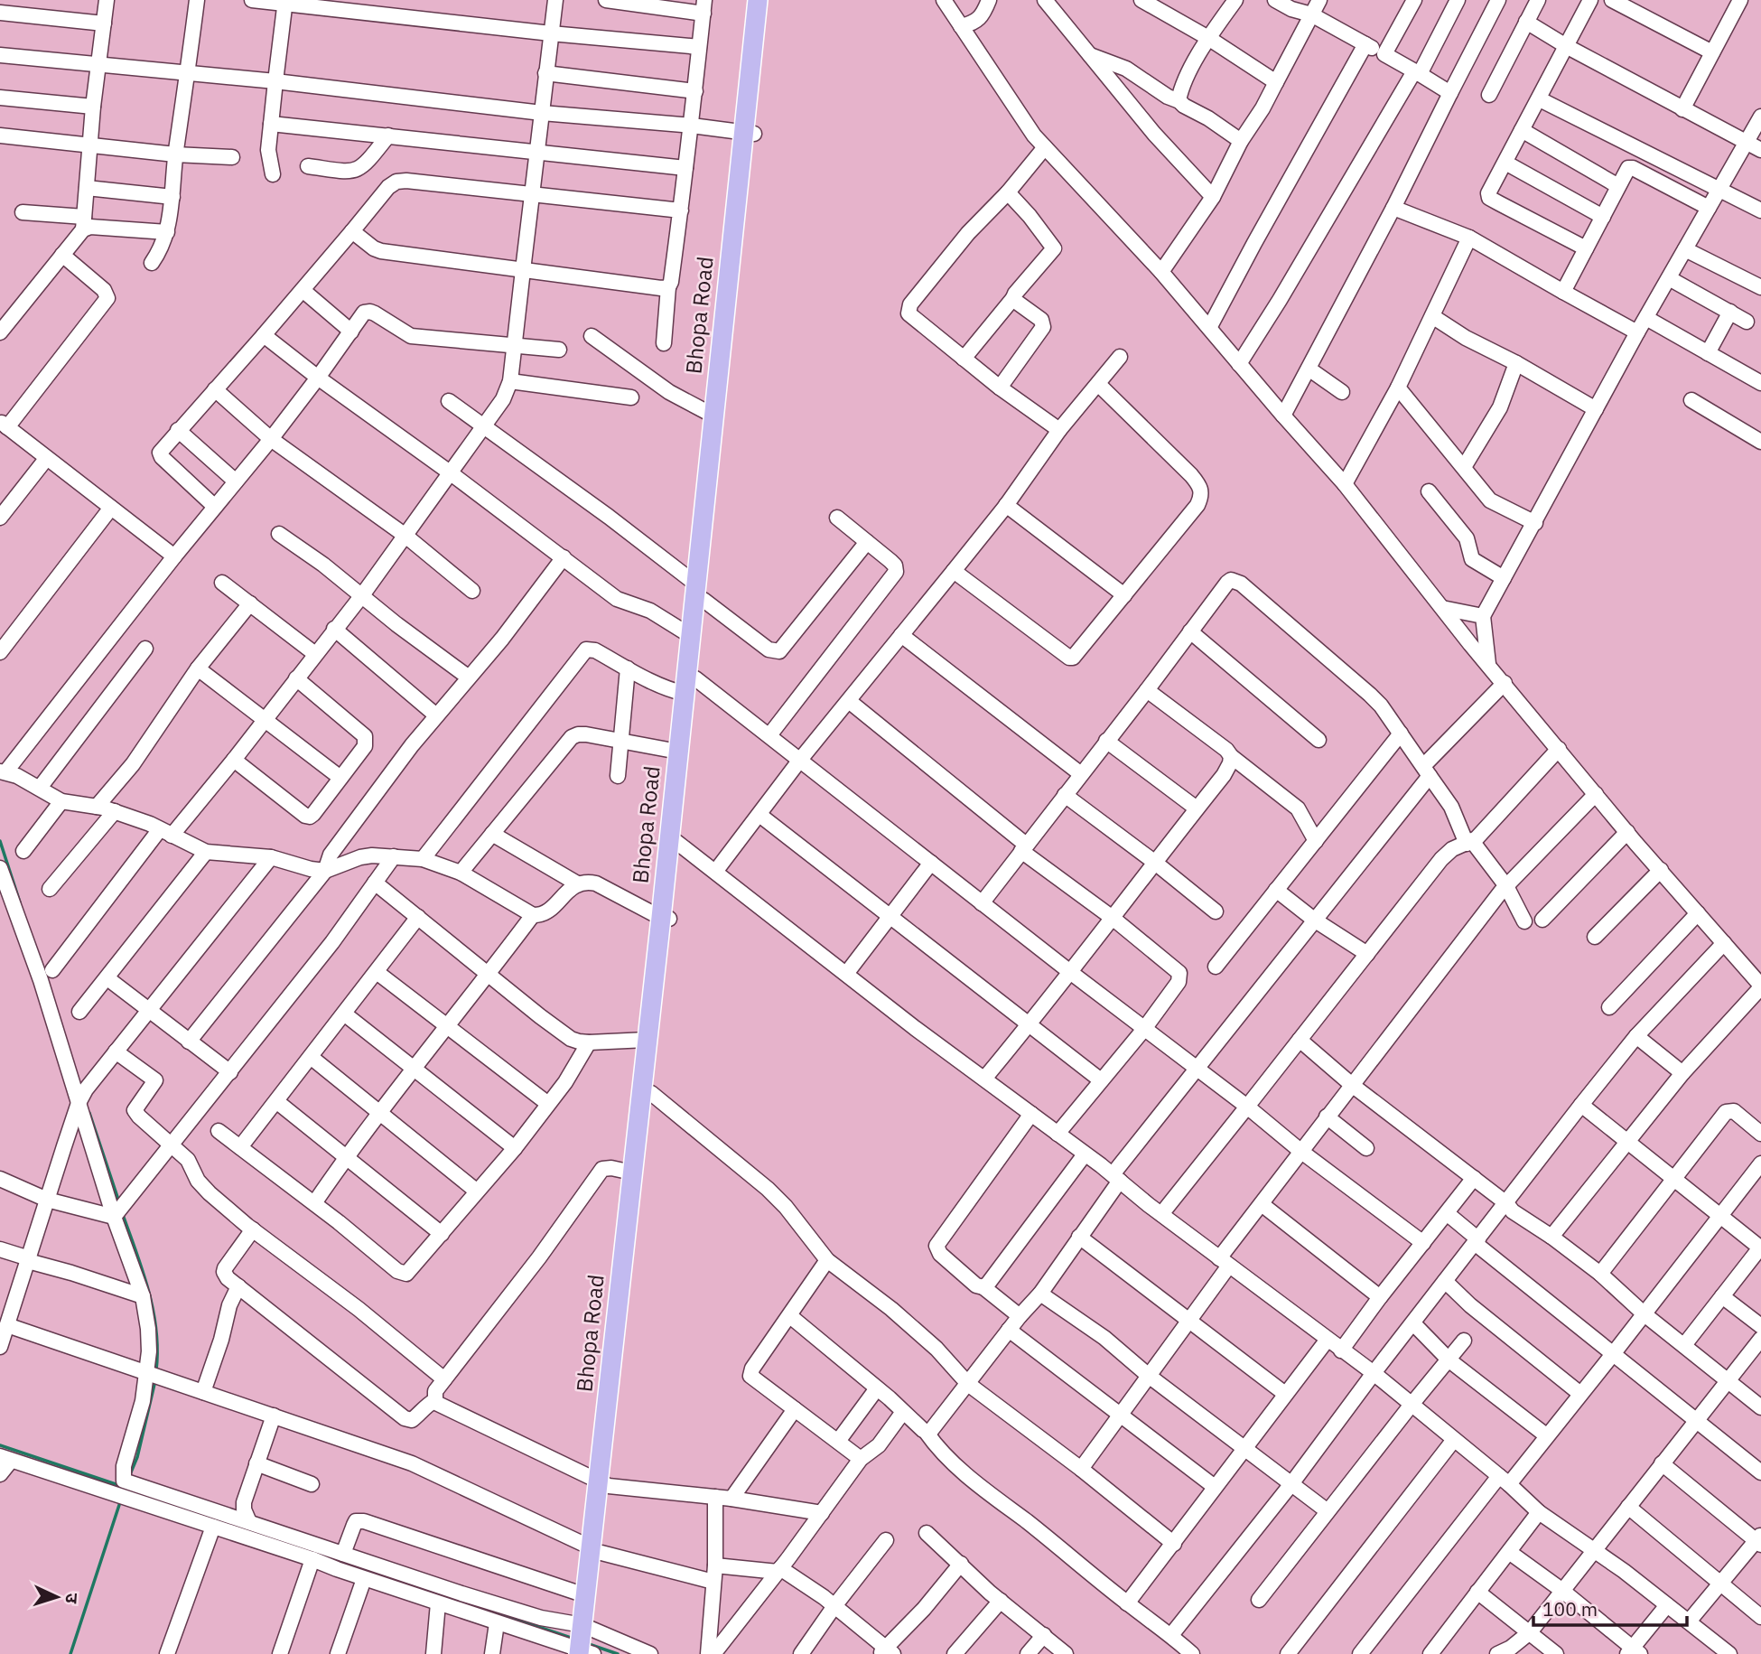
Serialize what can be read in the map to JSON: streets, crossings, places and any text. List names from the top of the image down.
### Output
{
  "streets": {
    "main road": ["Bhopa Road"]
  },
  "scale_bar": "100 m",
  "north": "right"
}
